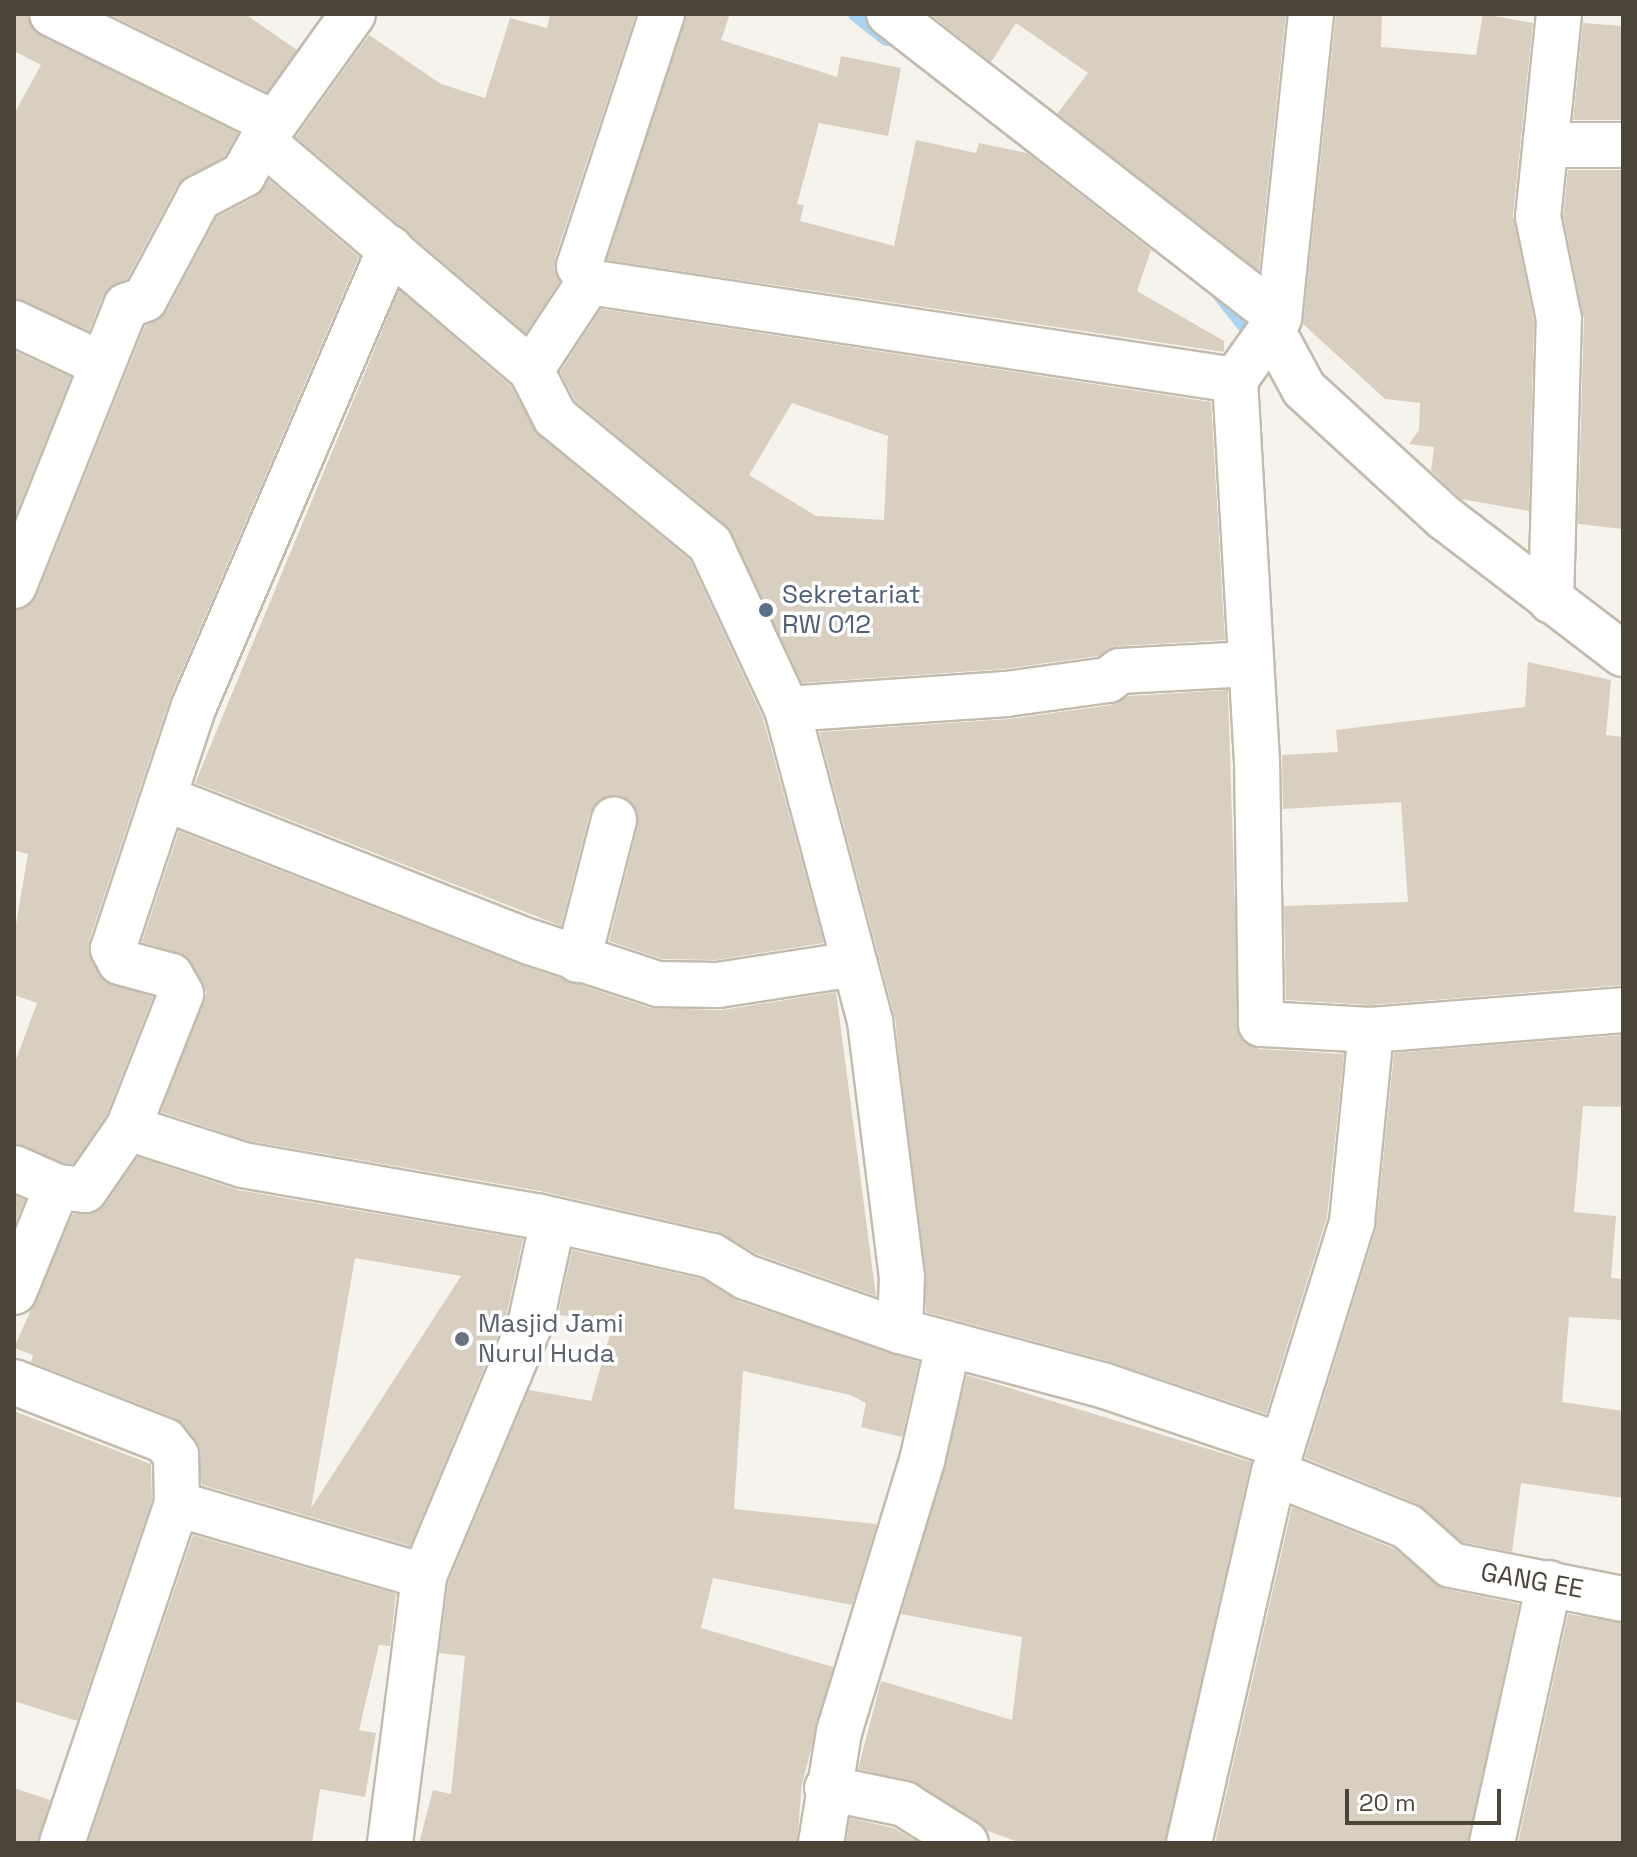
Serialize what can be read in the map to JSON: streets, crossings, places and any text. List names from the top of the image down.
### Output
{
  "streets": {
    "street": ["GANG EE"]
  },
  "places": ["Sekretariat RW 012", "Masjid Jami Nurul Huda"],
  "scale_bar": "20 m"
}
